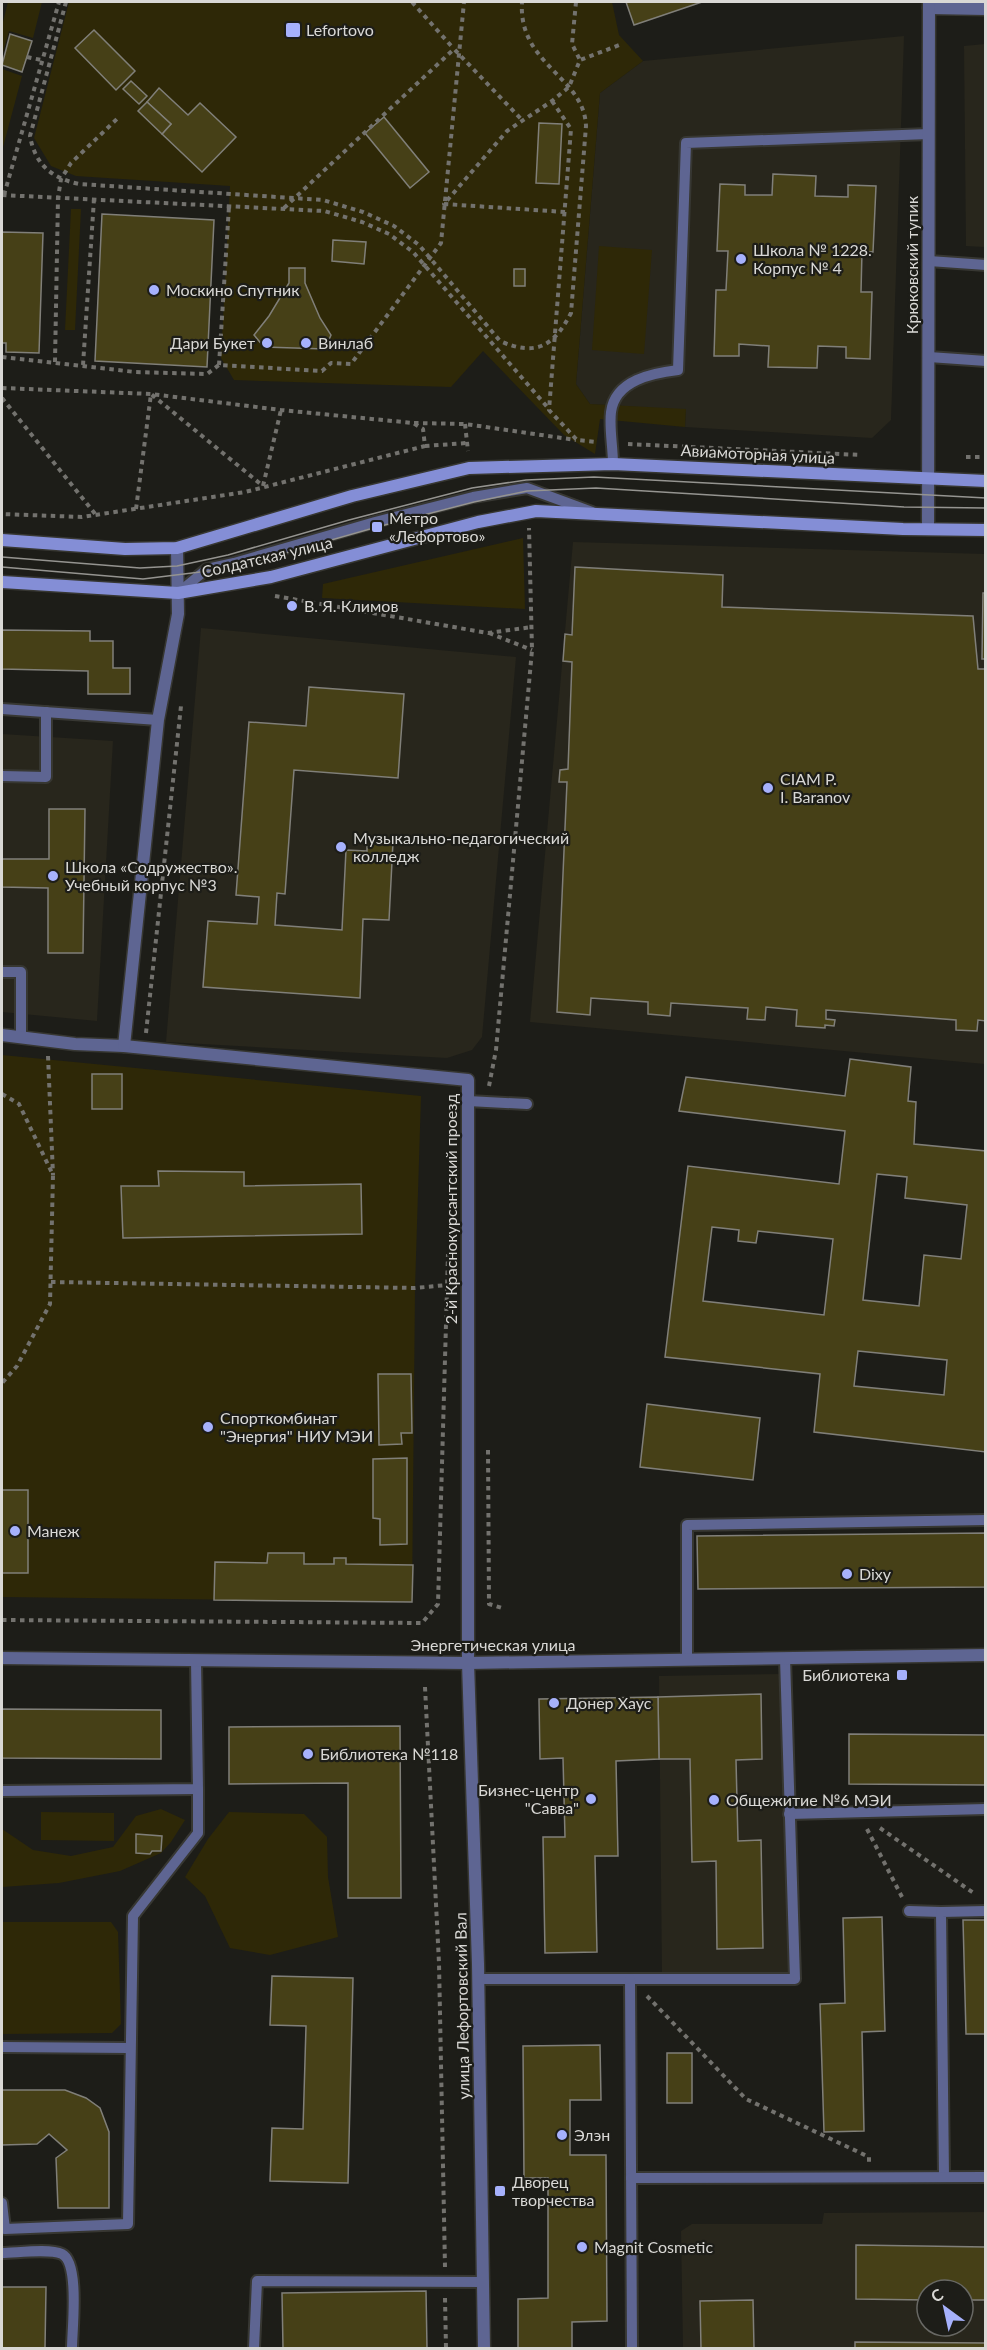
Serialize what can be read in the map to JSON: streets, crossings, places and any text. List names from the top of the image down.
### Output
{
  "streets": {
    "main road": ["Авиамоторная улица", "Солдатская улица"],
    "street": [
      "Крюковский тупик",
      "2-й Краснокурсантский проезд",
      "Энергетическая улица",
      "улица Лефортовский Вал"
    ]
  },
  "crossings": [
    ["Крюковский тупик", "Авиамоторная улица"],
    ["Авиамоторная улица", "Солдатская улица"],
    ["2-й Краснокурсантский проезд", "Энергетическая улица"],
    ["2-й Краснокурсантский проезд", "улица Лефортовский Вал"],
    ["Энергетическая улица", "улица Лефортовский Вал"]
  ],
  "places": {
    "transit": [
      "Lefortovo",
      "Метро «Лефортово»",
      "Библиотека",
      "Дворец творчества"
    ],
    "other": [
      "Школа № 1228. Корпус № 4",
      "Москино Спутник",
      "Дари Букет",
      "Винлаб",
      "В. Я. Климов",
      "CIAM P. I. Baranov",
      "Музыкально-педагогический колледж",
      "Школа «Содружество». Учебный корпус №3",
      "Спорткомбинат \"Энергия\" НИУ МЭИ",
      "Манеж",
      "Dixy",
      "Донер Хаус",
      "Библиотека №118",
      "Бизнес-центр \"Савва\"",
      "Общежитие №6 МЭИ",
      "Элэн",
      "Magnit Cosmetic"
    ]
  },
  "north": "top left"
}
